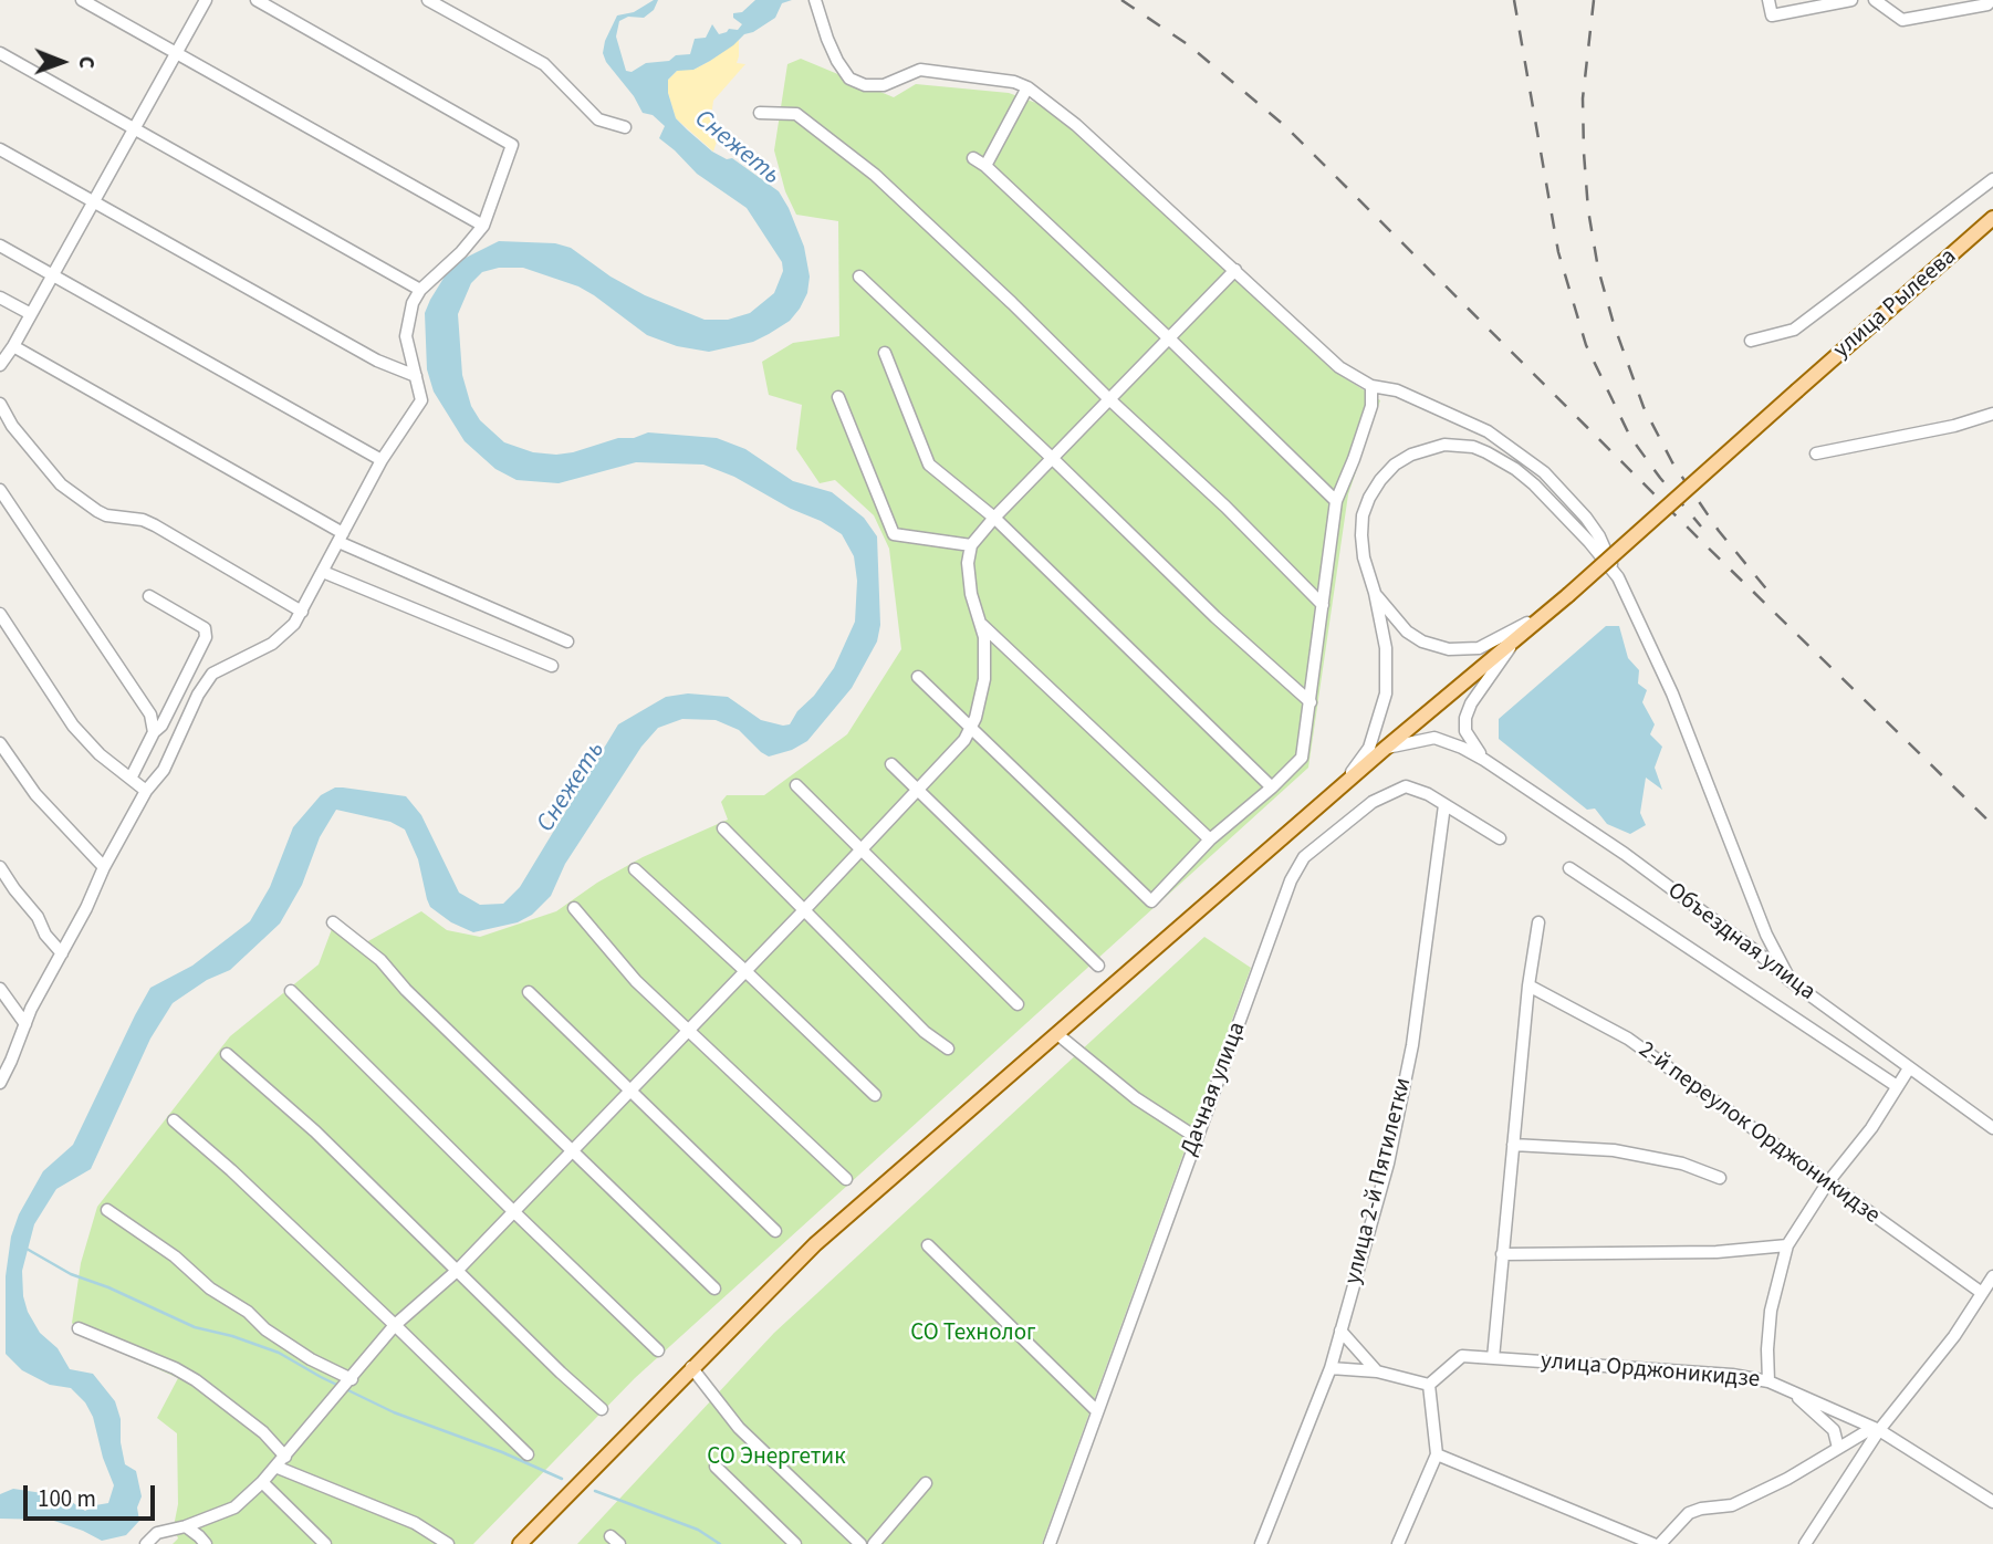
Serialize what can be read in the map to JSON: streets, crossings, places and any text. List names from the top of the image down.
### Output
{
  "streets": {
    "main road": ["улица Рылеева"],
    "street": [
      "Объездная улица",
      "Дачная улица",
      "2-й переулок Орджоникидзе",
      "улица 2-й Пятилетки",
      "улица Орджоникидзе"
    ]
  },
  "crossings": [
    ["улица Рылеева", "Объездная улица"],
    ["Дачная улица", "улица 2-й Пятилетки"]
  ],
  "water": ["Снежеть"],
  "parks": ["СО Технолог", "СО Энергетик"],
  "scale_bar": "100 m",
  "north": "right"
}
